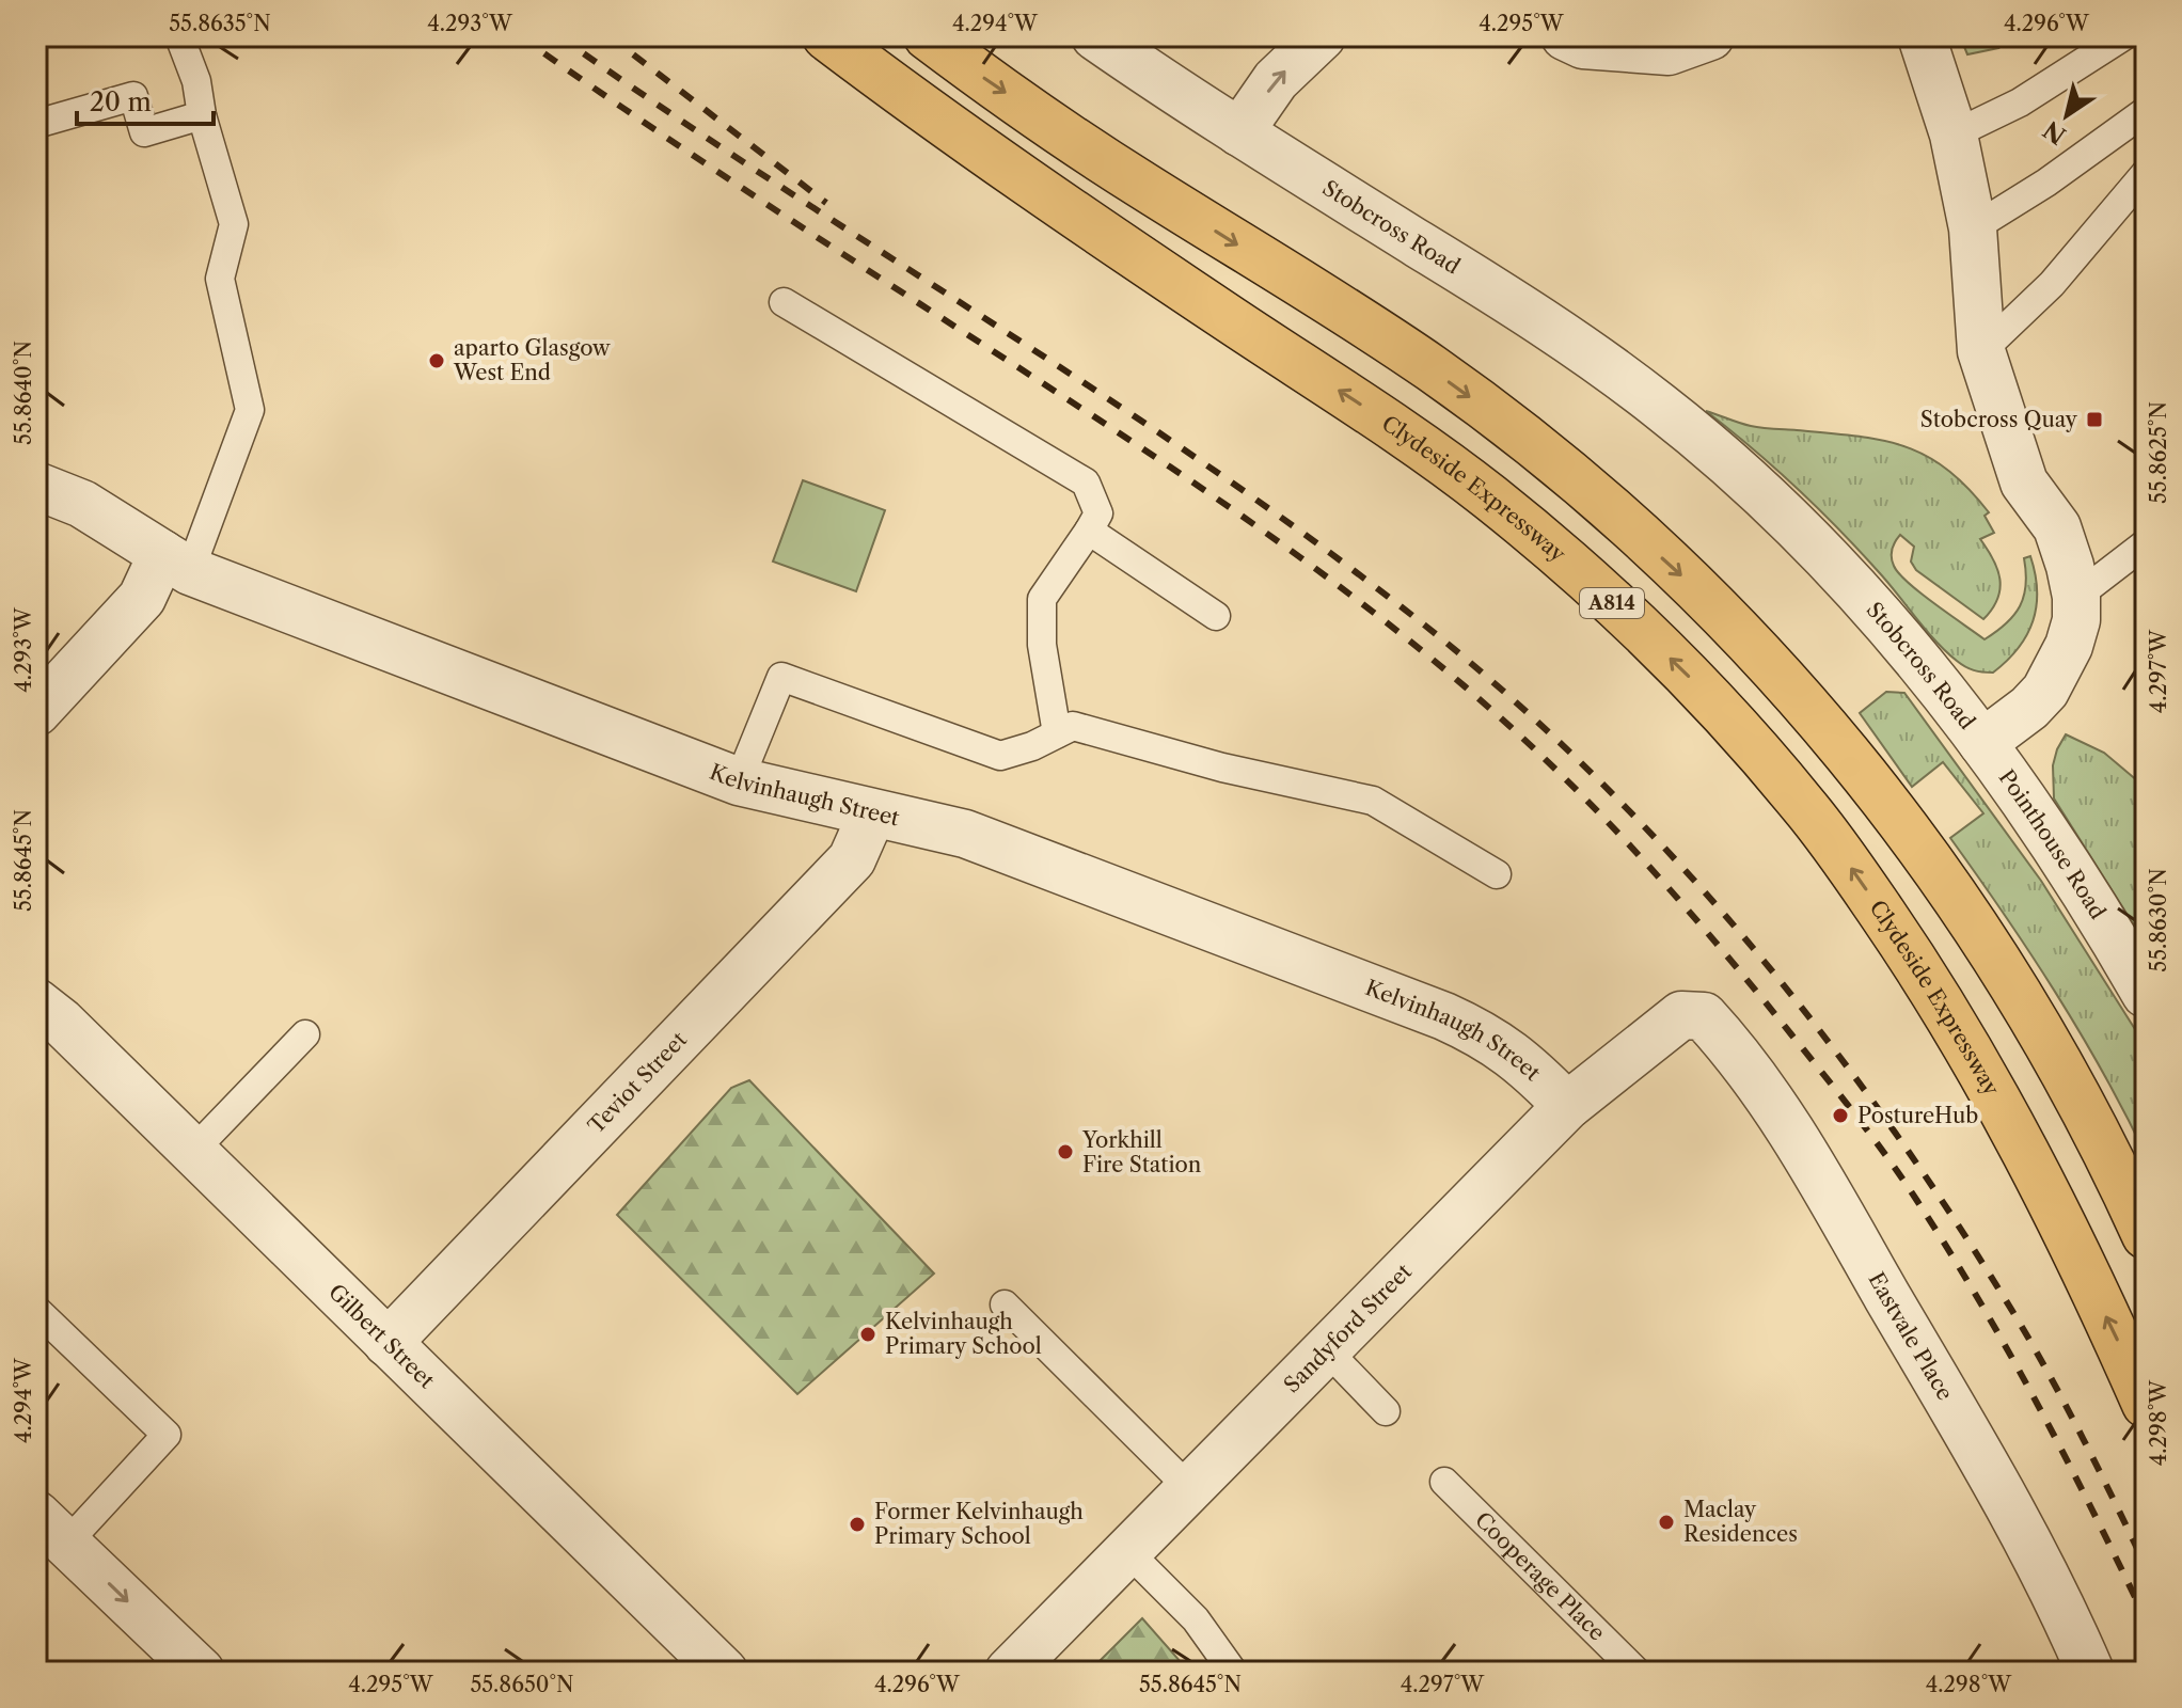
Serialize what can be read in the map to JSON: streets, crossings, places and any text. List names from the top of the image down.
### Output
{
  "streets": {
    "main road": ["Clydeside Expressway", "A814"],
    "street": [
      "Stobcross Road",
      "Kelvinhaugh Street",
      "Pointhouse Road",
      "Teviot Street",
      "Sandyford Street",
      "Eastvale Place",
      "Gilbert Street"
    ],
    "lane": ["Cooperage Place"]
  },
  "crossings": [
    ["Stobcross Road", "Pointhouse Road"],
    ["Kelvinhaugh Street", "Teviot Street"],
    ["Kelvinhaugh Street", "Sandyford Street"],
    ["Teviot Street", "Gilbert Street"],
    ["Sandyford Street", "Eastvale Place"]
  ],
  "places": {
    "other": [
      "aparto Glasgow West End",
      "PostureHub",
      "Yorkhill Fire Station",
      "Kelvinhaugh Primary School",
      "Maclay Residences",
      "Former Kelvinhaugh Primary School"
    ],
    "transit": ["Stobcross Quay"]
  },
  "scale_bar": "20 m",
  "north": "bottom left",
  "coordinates": [
    "55.8635°N",
    "4.293°W",
    "4.294°W",
    "4.295°W",
    "4.296°W",
    "55.8640°N",
    "55.8625°N",
    "4.297°W",
    "55.8645°N",
    "55.8630°N",
    "4.298°W",
    "55.8650°N"
  ]
}
